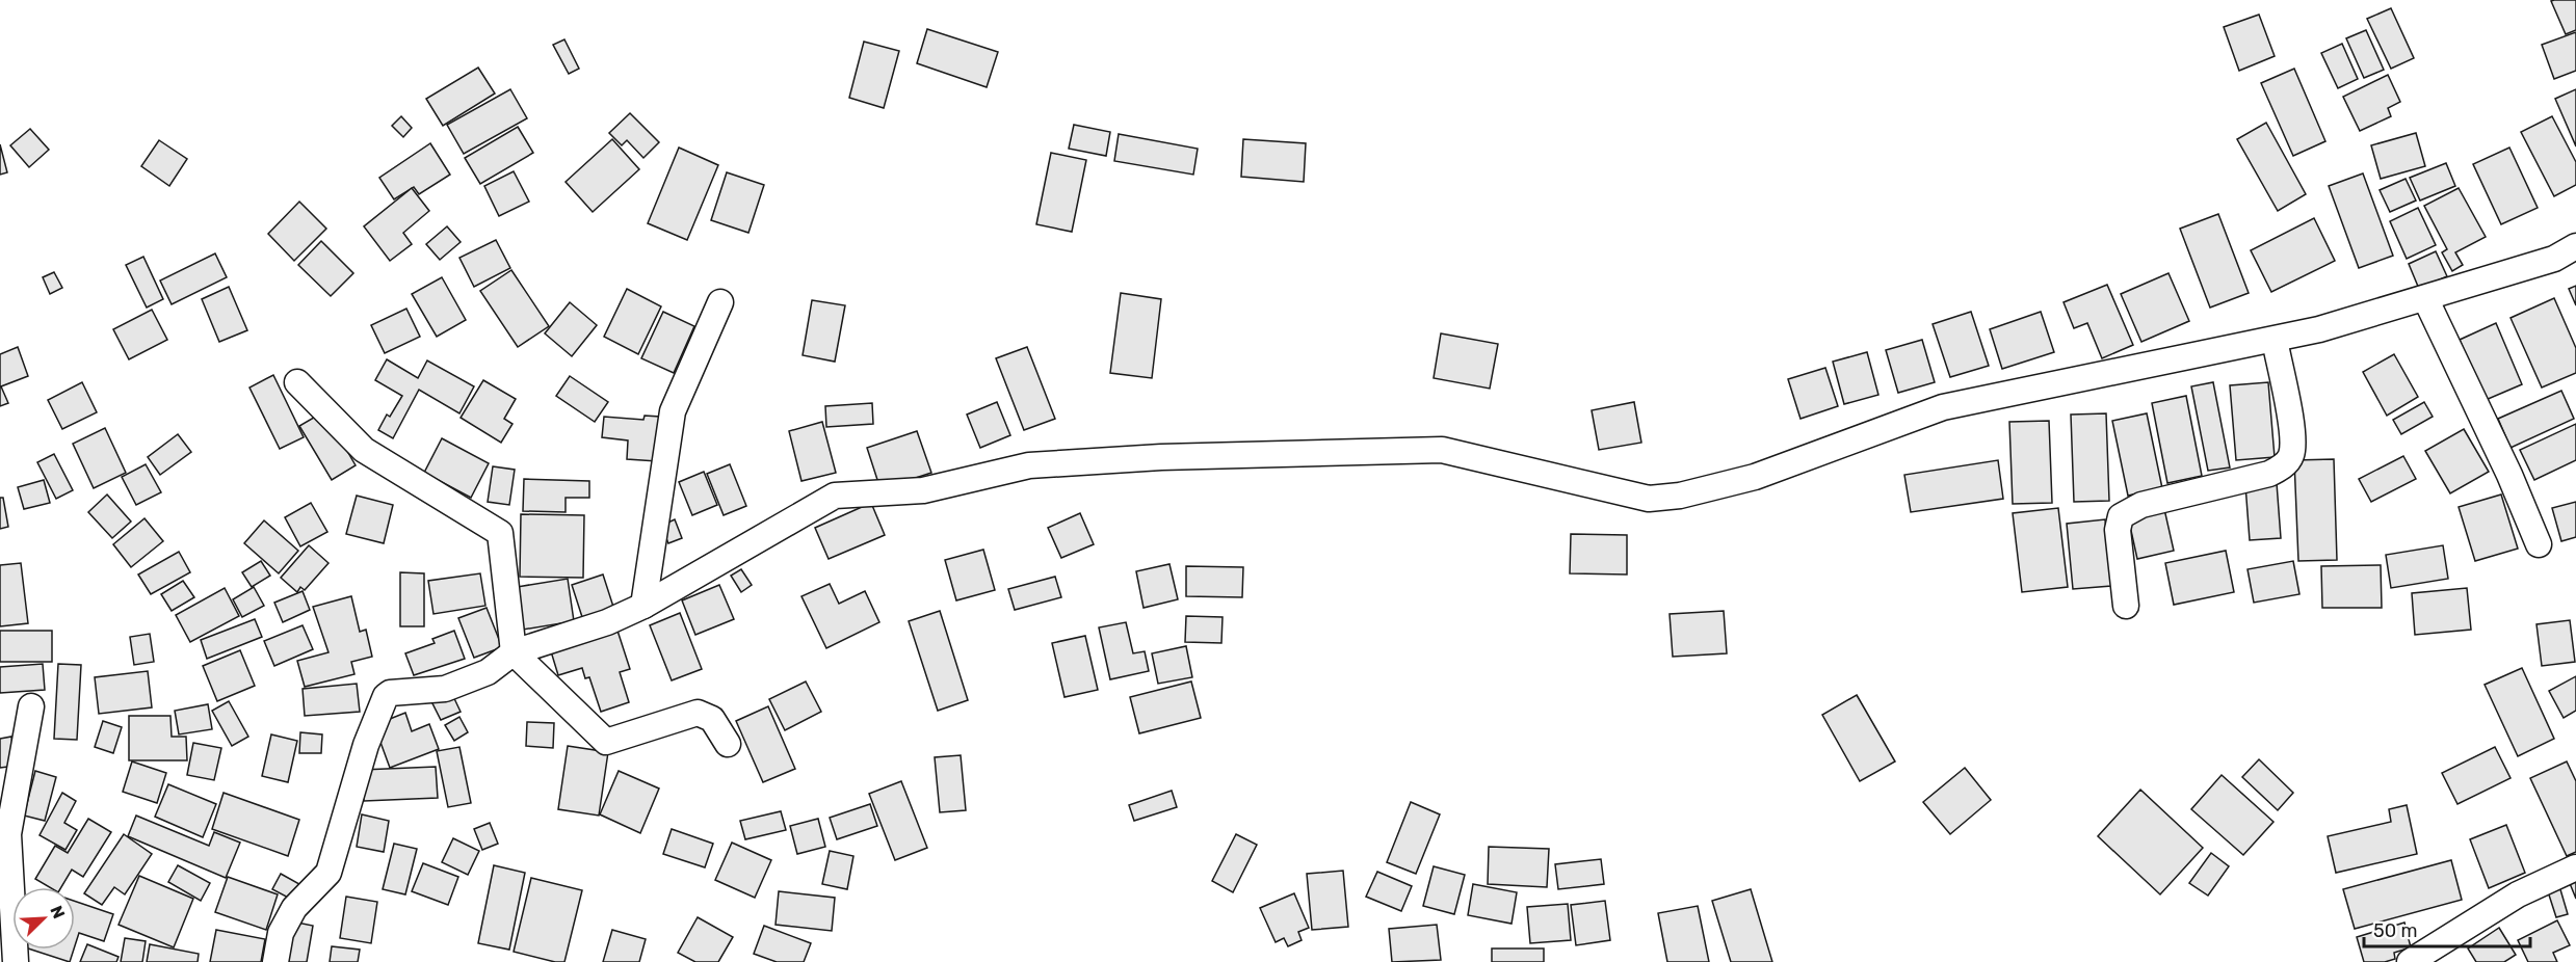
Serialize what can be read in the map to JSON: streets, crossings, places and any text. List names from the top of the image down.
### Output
{
  "scale_bar": "50 m",
  "north": "top right"
}
